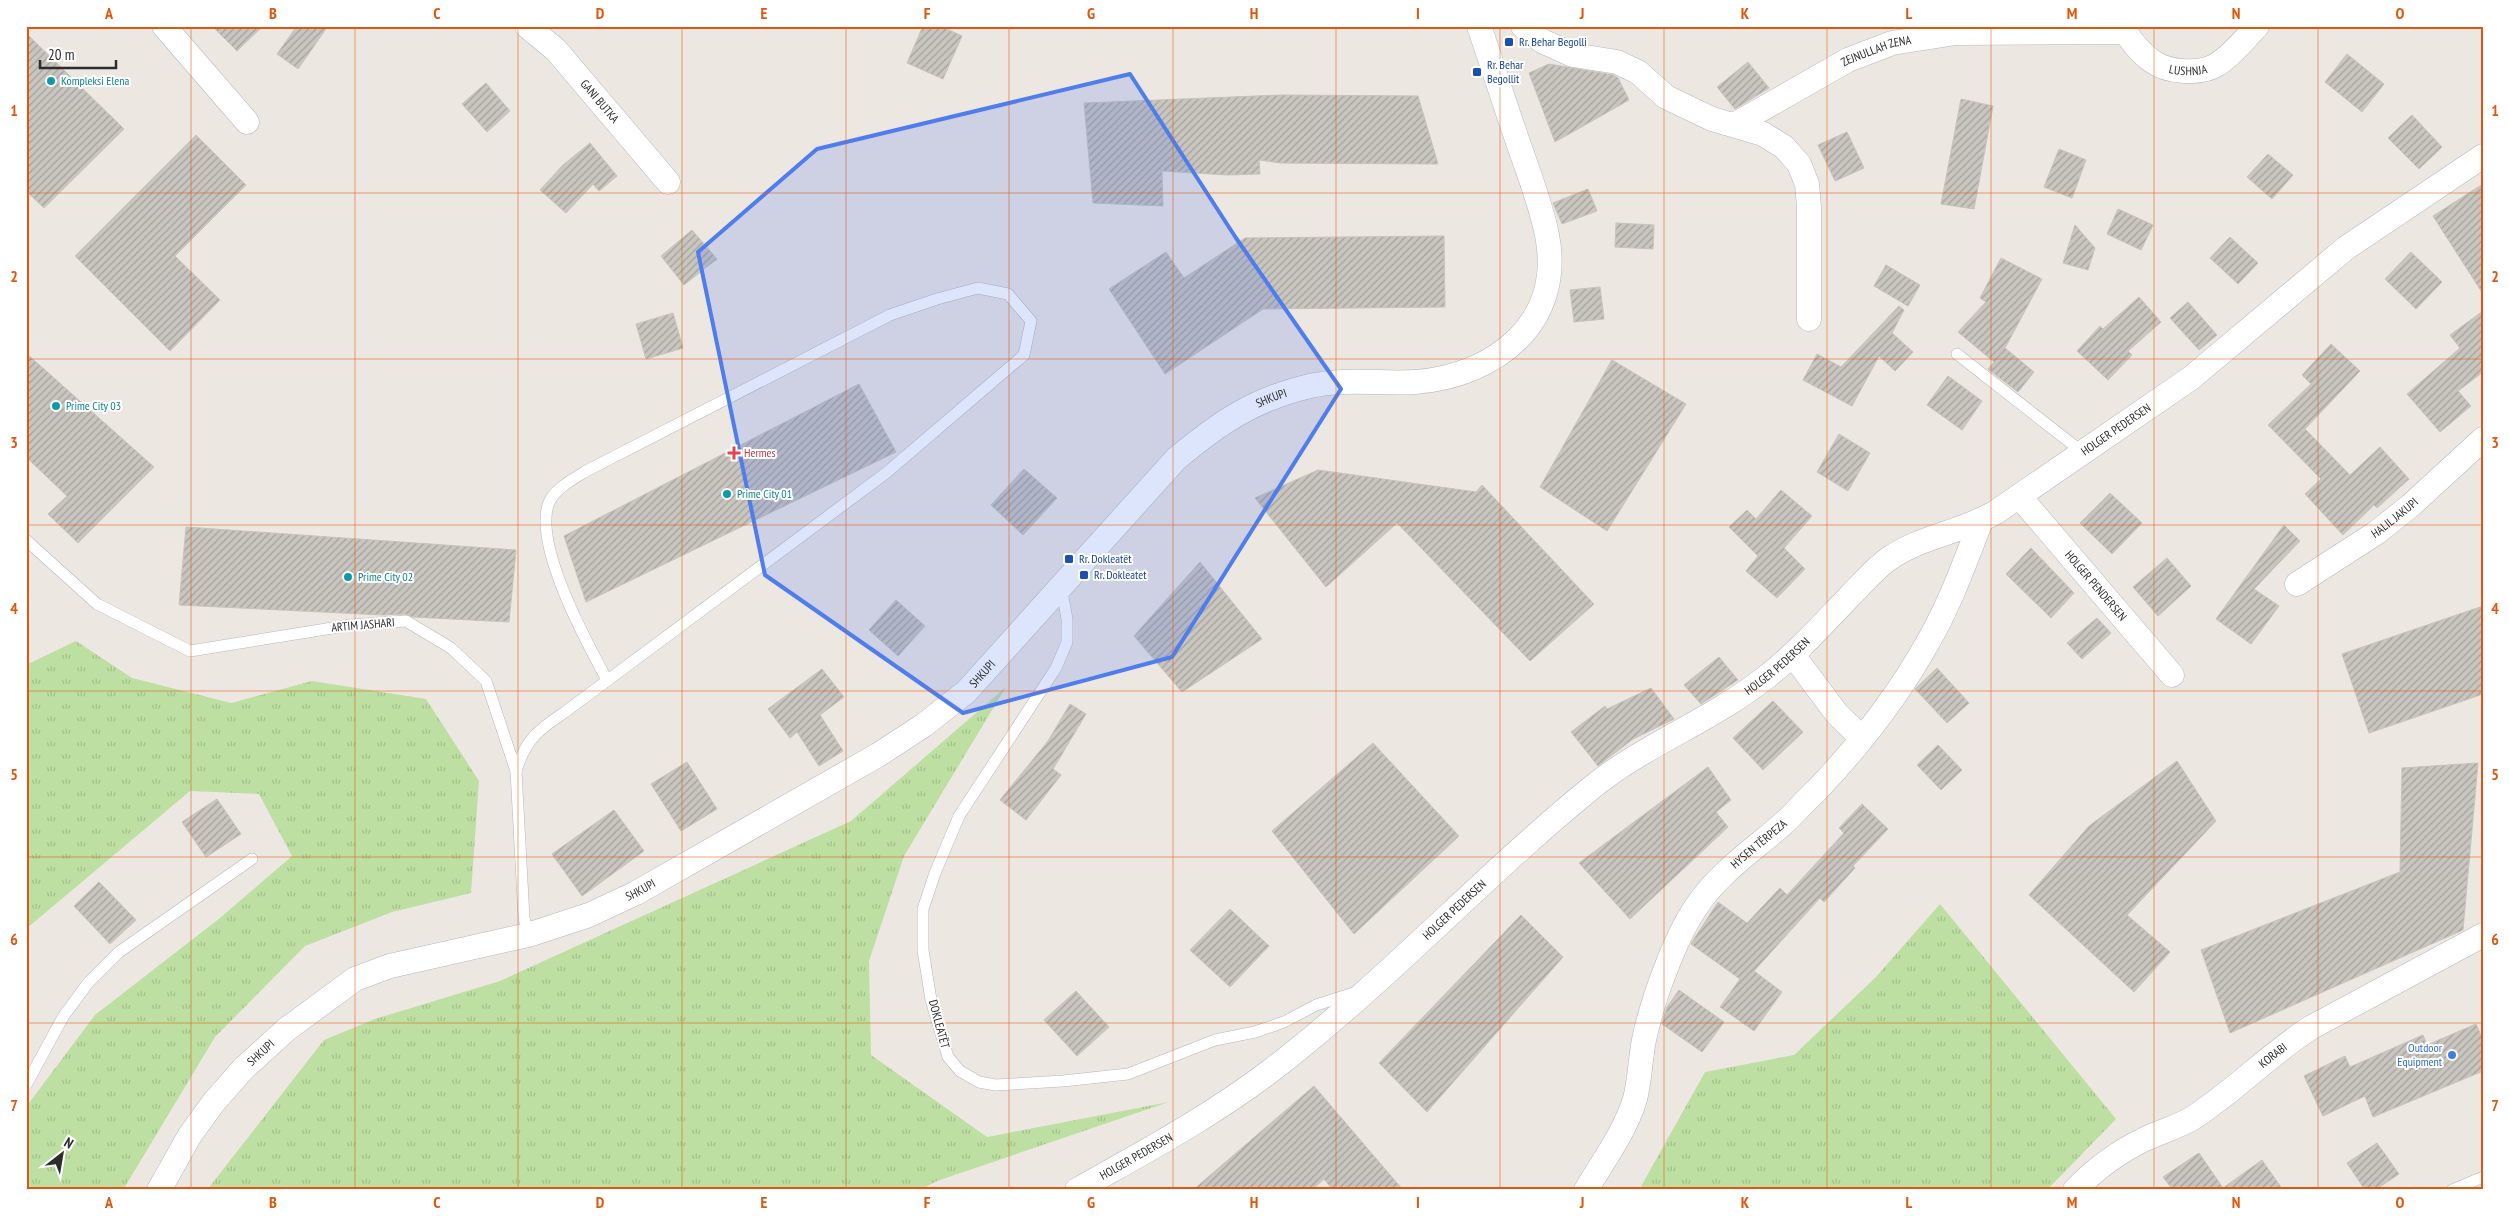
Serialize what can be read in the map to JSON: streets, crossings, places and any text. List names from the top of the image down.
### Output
{
  "streets": {
    "street": [
      "ZEJNULLAH ZENA",
      "LUSHNJA",
      "GANI BUTKA",
      "SHKUPI",
      "HOLGER PEDERSEN",
      "HALIL JAKUPI",
      "HOLGER PENDERSEN",
      "HYSEN TËRPEZA",
      "KORABI"
    ],
    "lane": ["ARTIM JASHARI", "DOKLEATËT"]
  },
  "crossings": [
    ["ZEJNULLAH ZENA", "LUSHNJA"],
    ["SHKUPI", "ARTIM JASHARI"],
    ["SHKUPI", "DOKLEATËT"],
    ["HOLGER PEDERSEN", "HOLGER PENDERSEN"],
    ["HOLGER PEDERSEN", "HYSEN TËRPEZA"],
    ["HOLGER PEDERSEN", "DOKLEATËT"]
  ],
  "places": {
    "transit": [
      "Rr. Behar Begolli",
      "Rr. Behar Begollit",
      "Rr. Dokleatët",
      "Rr. Dokleatet"
    ],
    "other": [
      "Kompleksi Elena",
      "Prime City 03",
      "Prime City 01",
      "Prime City 02",
      "Outdoor Equipment"
    ],
    "health": ["Hermes"]
  },
  "scale_bar": "20 m",
  "north": "top right",
  "grid": {
    "columns": [
      "A",
      "B",
      "C",
      "D",
      "E",
      "F",
      "G",
      "H",
      "I",
      "J",
      "K",
      "L",
      "M",
      "N",
      "O"
    ],
    "rows": [
      "1",
      "2",
      "3",
      "4",
      "5",
      "6",
      "7"
    ]
  }
}
